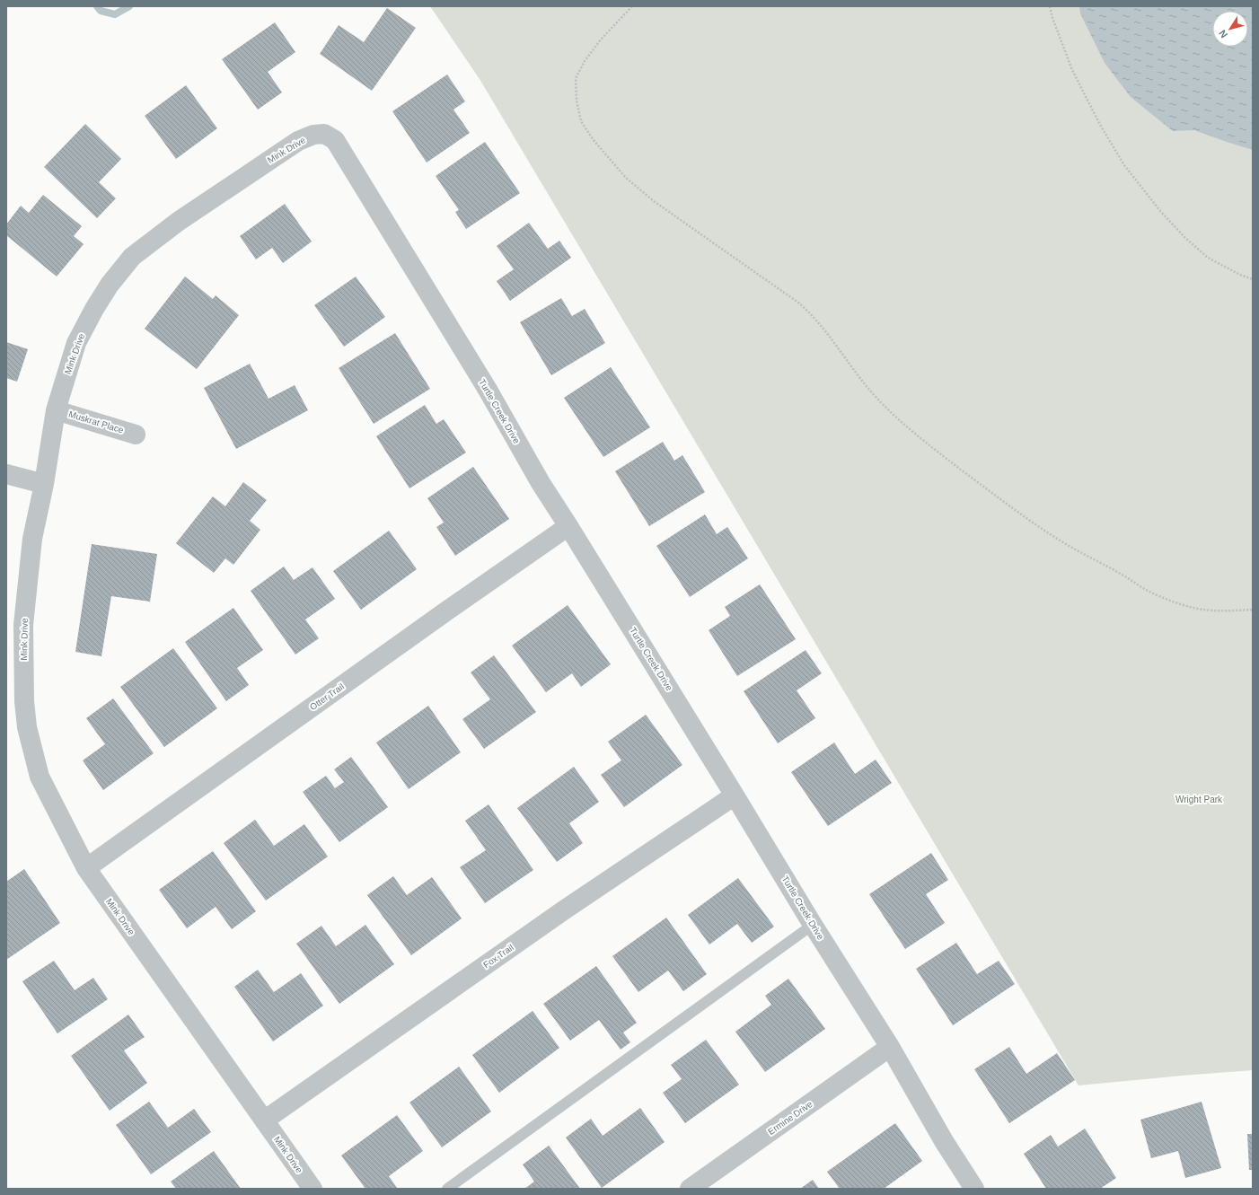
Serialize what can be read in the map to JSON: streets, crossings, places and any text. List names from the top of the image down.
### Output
{
  "streets": {
    "street": [
      "Mink Drive",
      "Turtle Creek Drive",
      "Muskrat Place",
      "Otter Trail",
      "Fox Trail",
      "Ermine Drive"
    ]
  },
  "crossings": [
    ["Mink Drive", "Turtle Creek Drive"],
    ["Mink Drive", "Muskrat Place"],
    ["Mink Drive", "Otter Trail"],
    ["Mink Drive", "Fox Trail"],
    ["Turtle Creek Drive", "Otter Trail"],
    ["Turtle Creek Drive", "Fox Trail"],
    ["Turtle Creek Drive", "Ermine Drive"]
  ],
  "parks": ["Wright Park"],
  "north": "bottom left"
}
